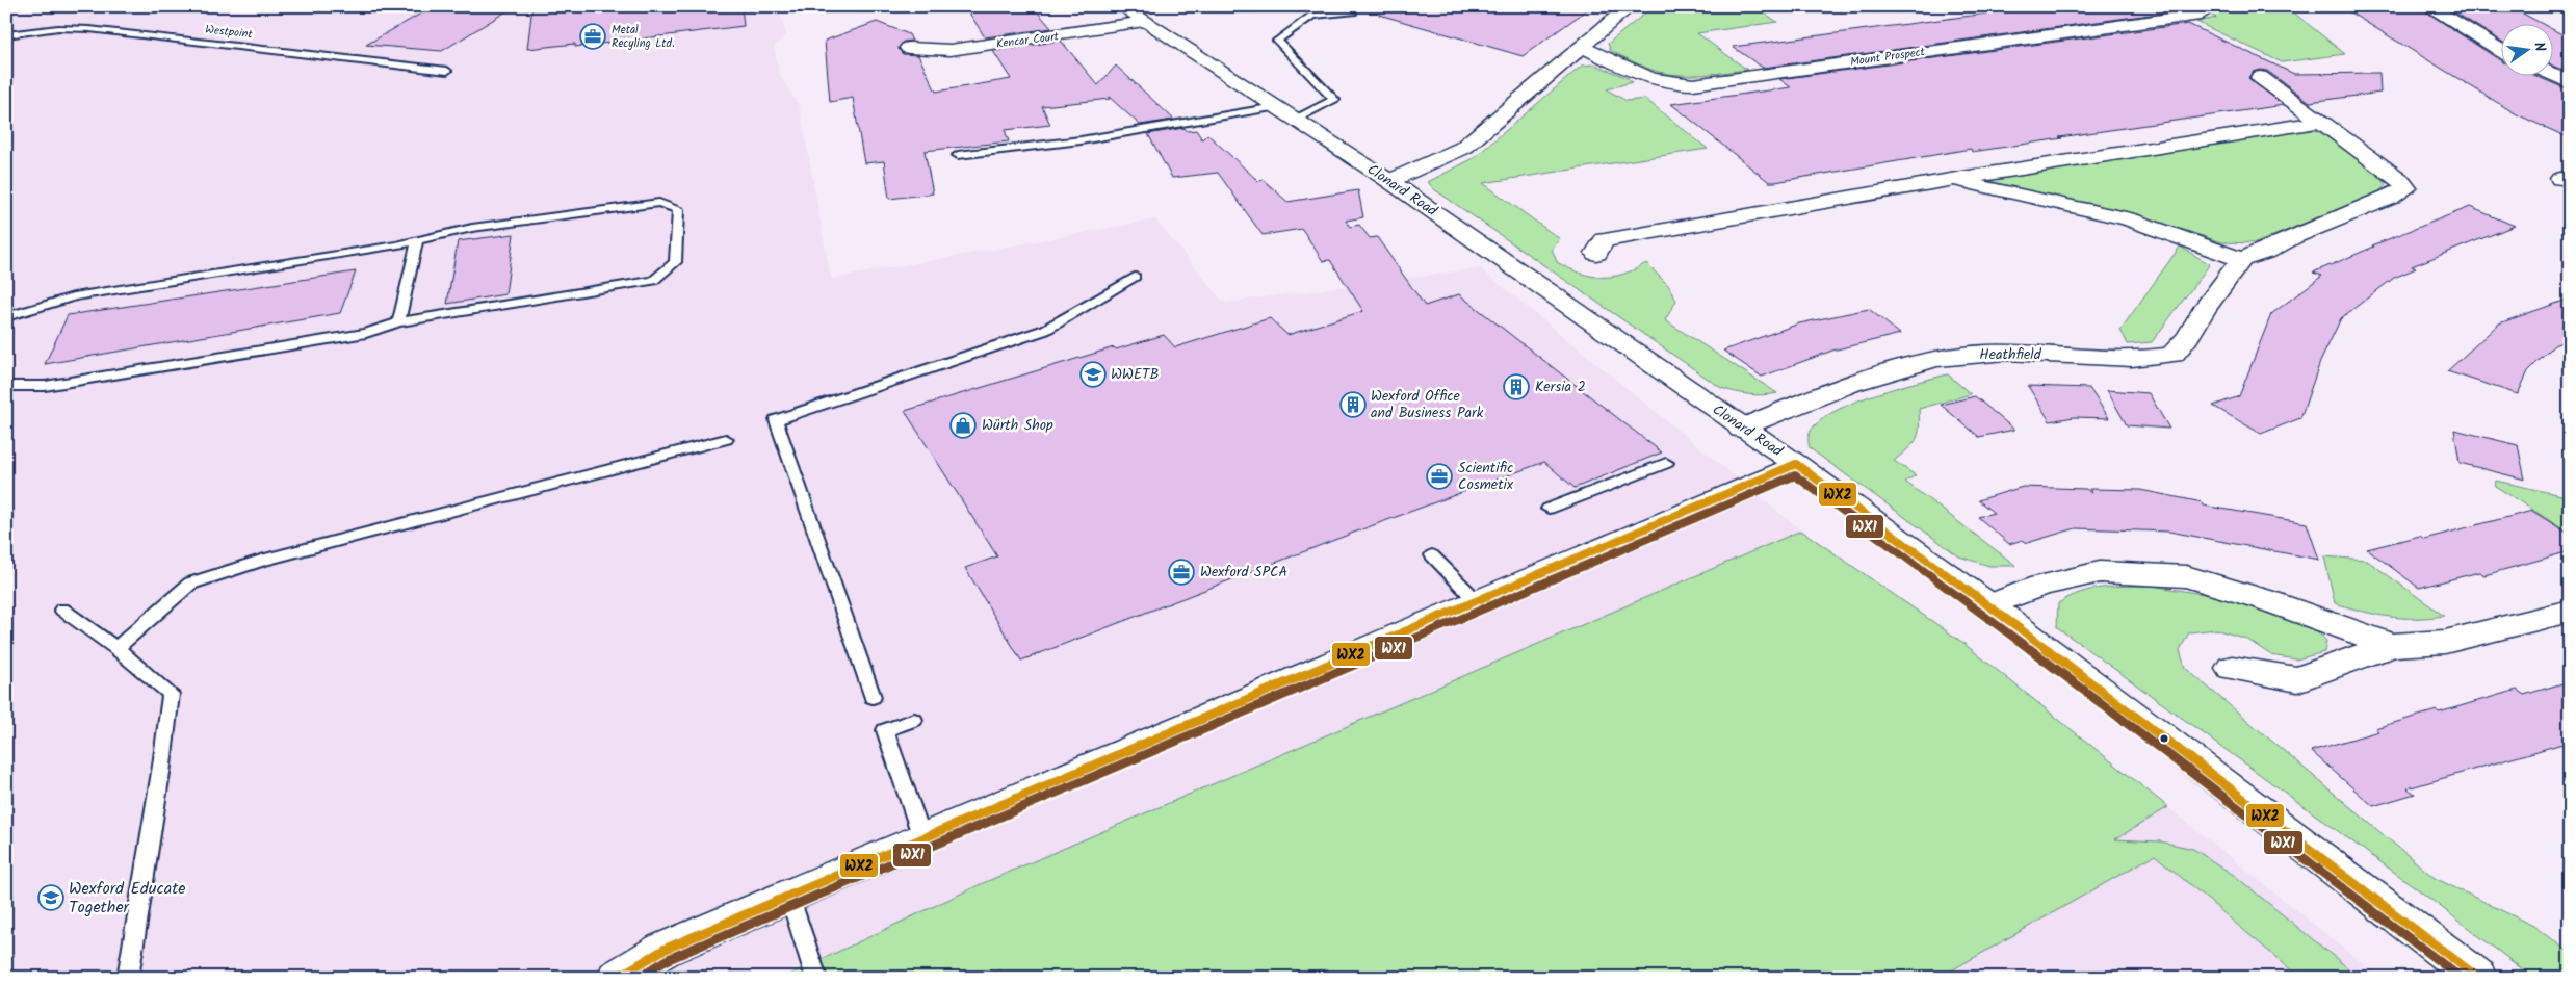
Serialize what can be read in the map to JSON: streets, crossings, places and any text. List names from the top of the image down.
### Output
{
  "streets": {
    "street": [
      "Kencar Court",
      "Mount Prospect",
      "Clonard Road",
      "Heathfield"
    ],
    "lane": ["Westpoint"]
  },
  "crossings": [
    ["Kencar Court", "Clonard Road"],
    ["Clonard Road", "Heathfield"]
  ],
  "places": {
    "office": ["Metal Recyling Ltd.", "Scientific Cosmetix", "Wexford SPCA"],
    "school or university": ["WWETB", "Wexford Educate Together"],
    "building": ["Kersia 2", "Wexford Office and Business Park"],
    "shop": ["Würth Shop"]
  },
  "lines": ["transit line WX2", "transit line WX1"],
  "north": "right"
}
